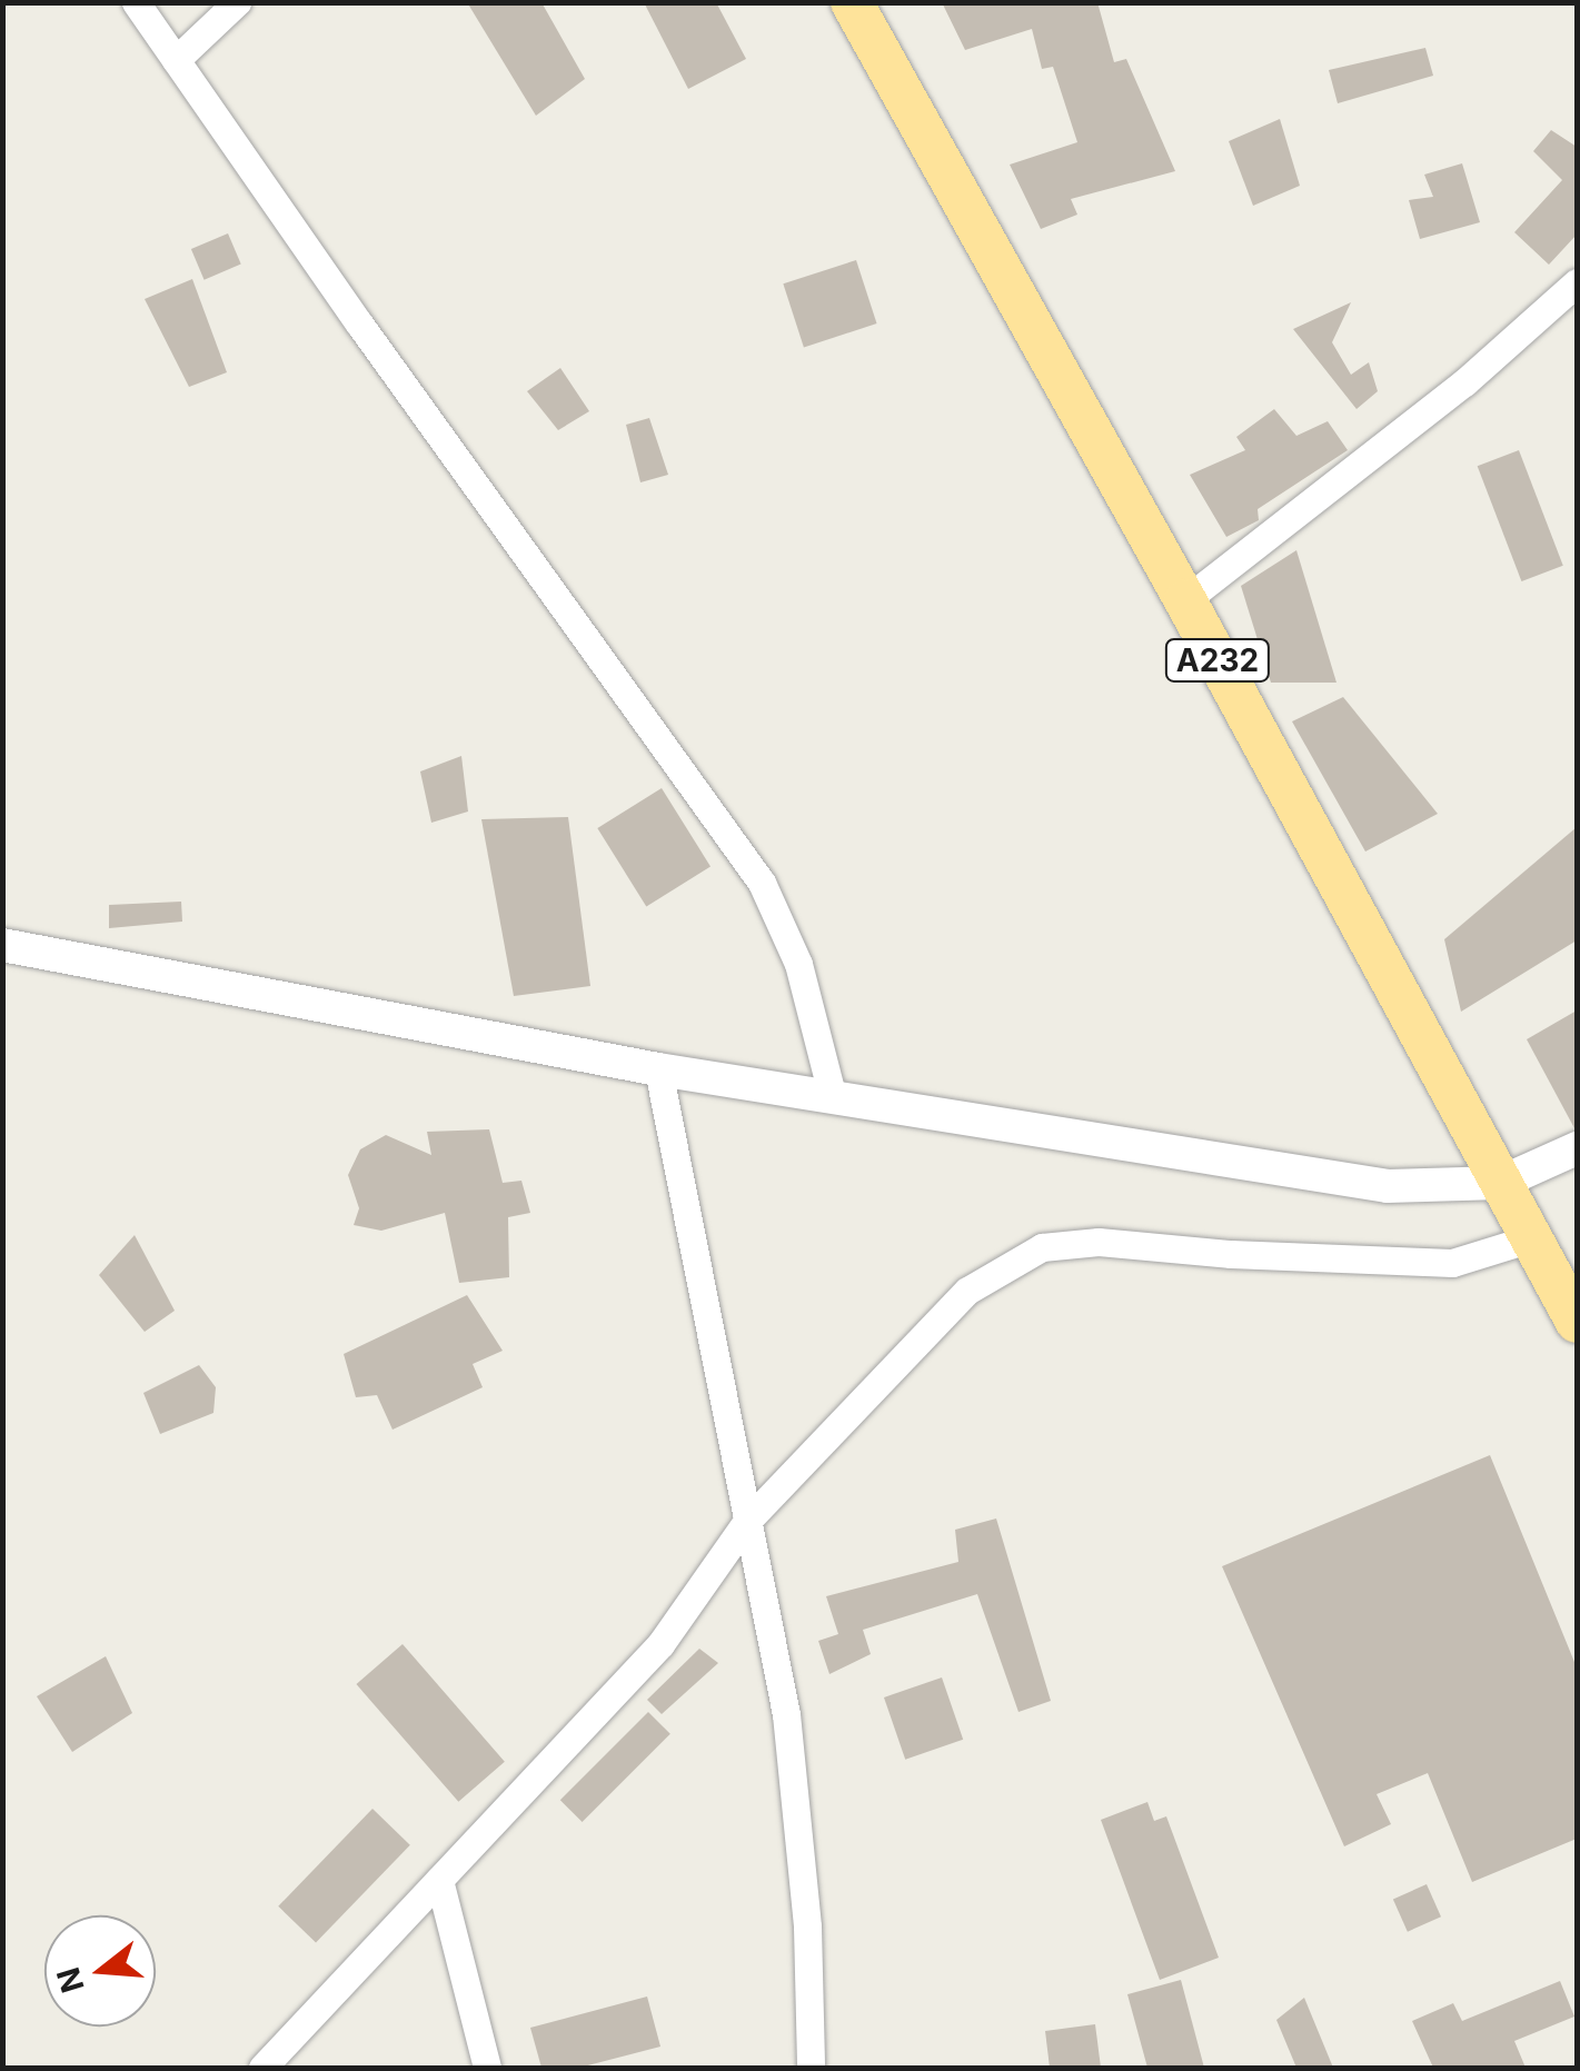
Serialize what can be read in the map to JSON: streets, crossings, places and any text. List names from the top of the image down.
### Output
{
  "streets": {
    "main road": ["A232"]
  },
  "north": "left"
}
